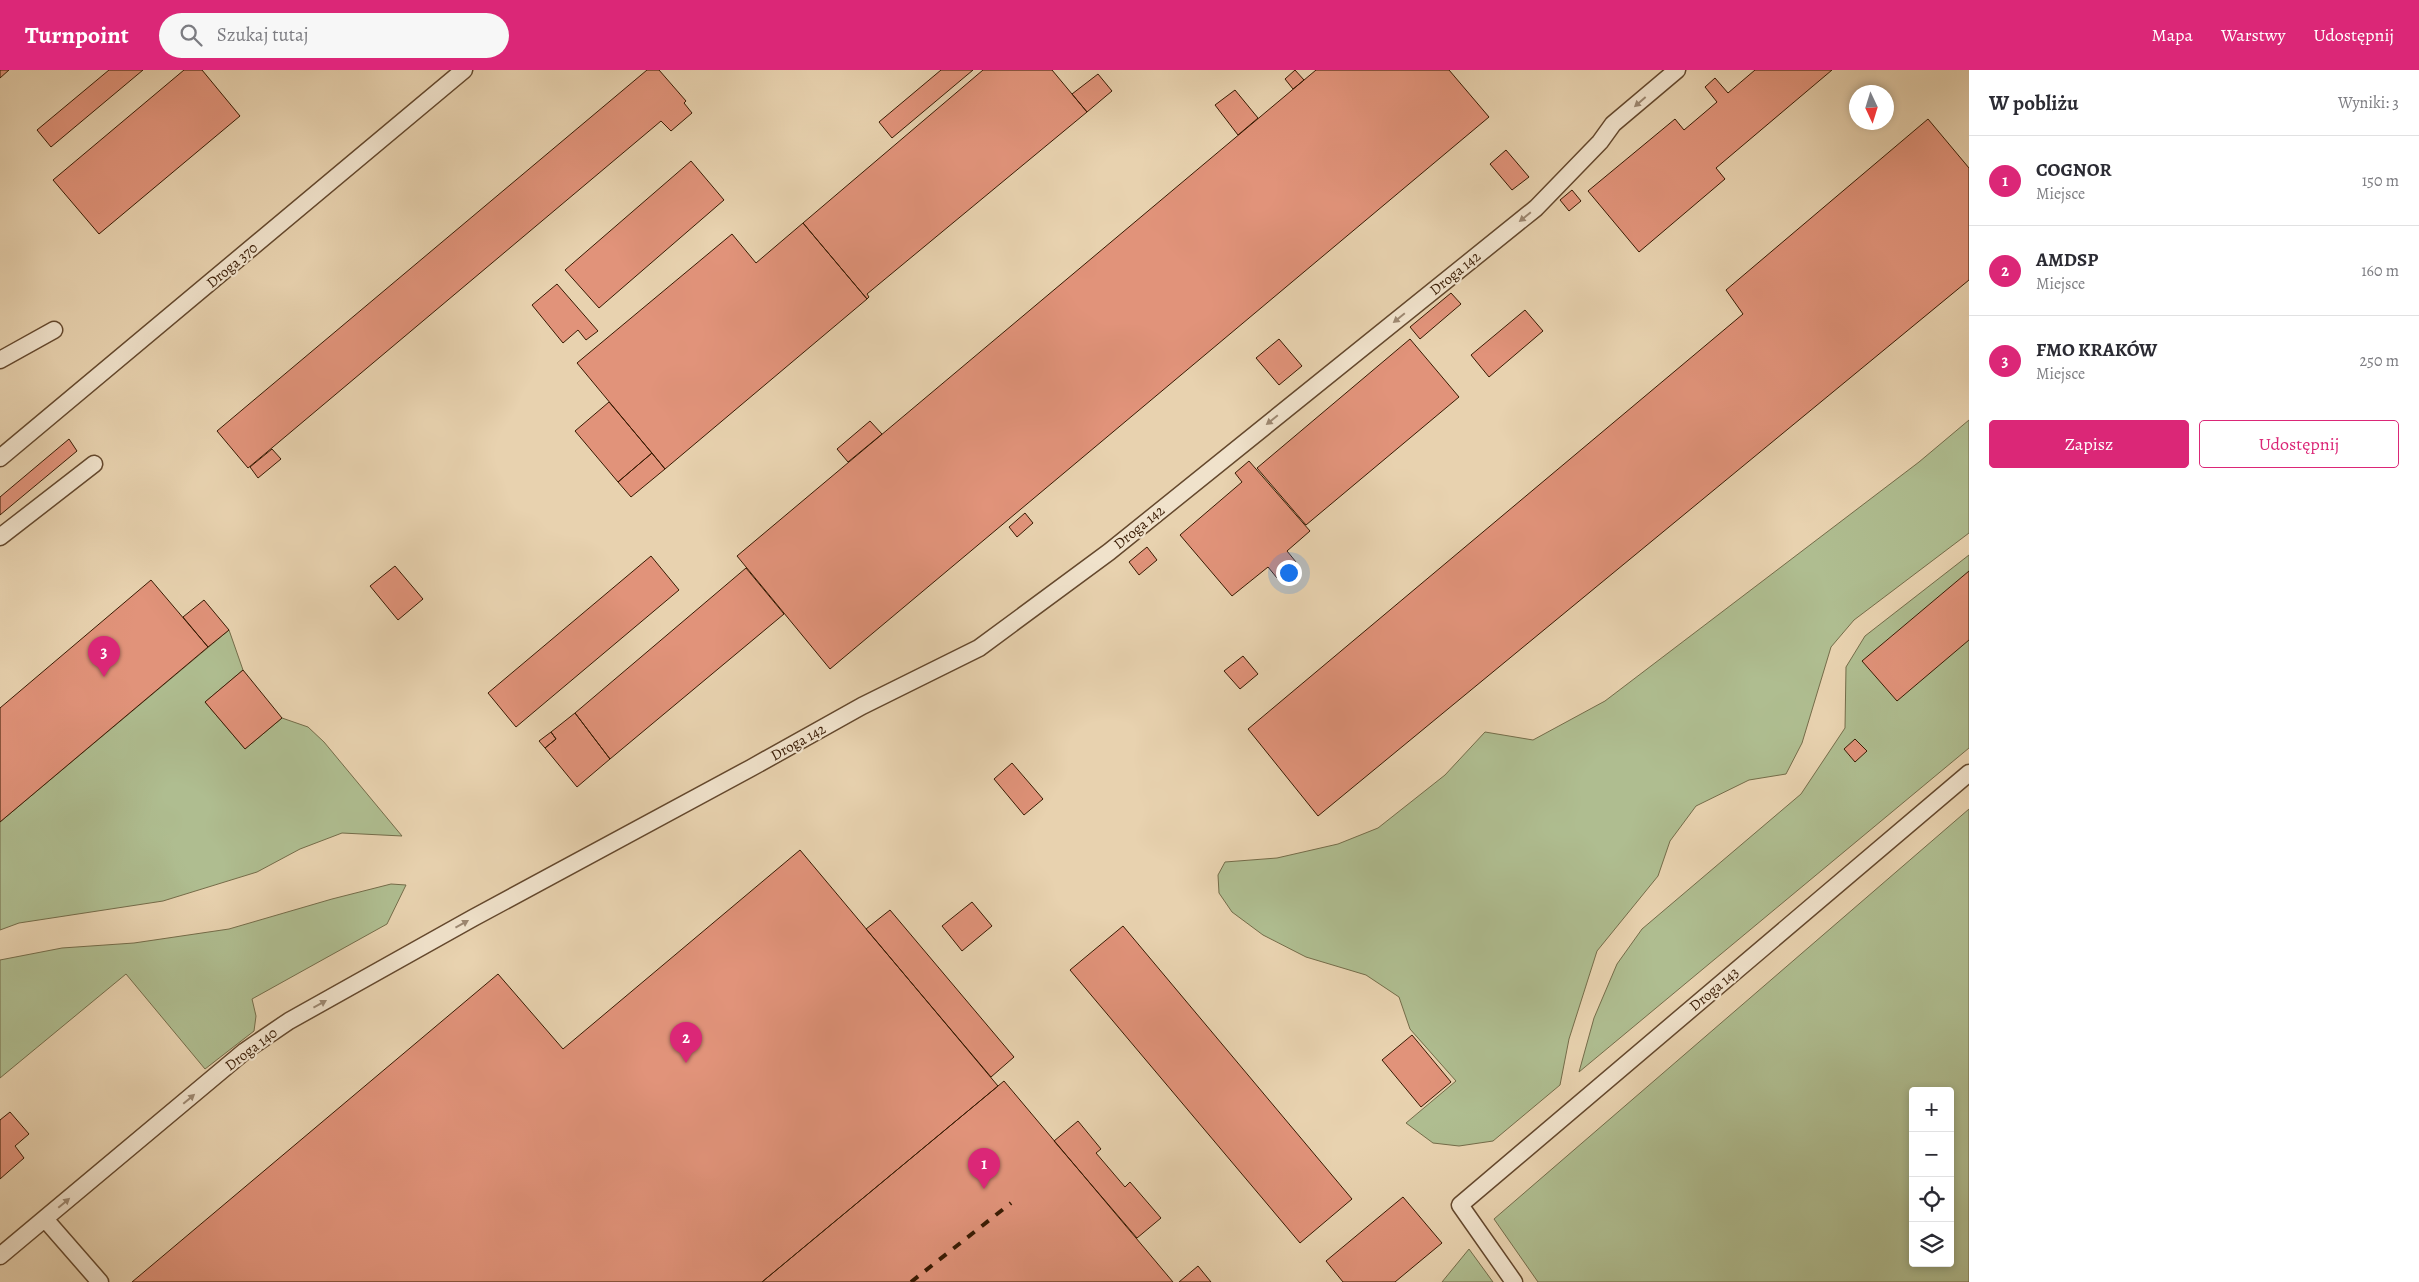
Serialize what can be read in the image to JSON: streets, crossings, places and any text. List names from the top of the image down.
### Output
{
  "streets": {
    "lane": [
      "Droga 370",
      "Droga 142",
      "Droga 143",
      "Droga 140"
    ]
  },
  "crossings": [
    ["Droga 142", "Droga 140"]
  ],
  "one_way": ["Droga 142", "Droga 140"],
  "north": "bottom",
  "page": {
    "header": "Turnpoint",
    "search": "Szukaj tutaj",
    "nav": ["Mapa", "Warstwy", "Udostępnij"],
    "heading": ["W pobliżu", "Wyniki: 3"],
    "list": [
      {
        "mark": "1",
        "name": "COGNOR",
        "note": "Miejsce",
        "value": "150 m"
      },
      {
        "mark": "2",
        "name": "AMDSP",
        "note": "Miejsce",
        "value": "160 m"
      },
      {
        "mark": "3",
        "name": "FMO KRAKÓW",
        "note": "Miejsce",
        "value": "250 m"
      }
    ],
    "buttons": ["Zapisz", "Udostępnij"],
    "pins": ["3", "2", "1"],
    "map_buttons": ["+", "−"]
  }
}
